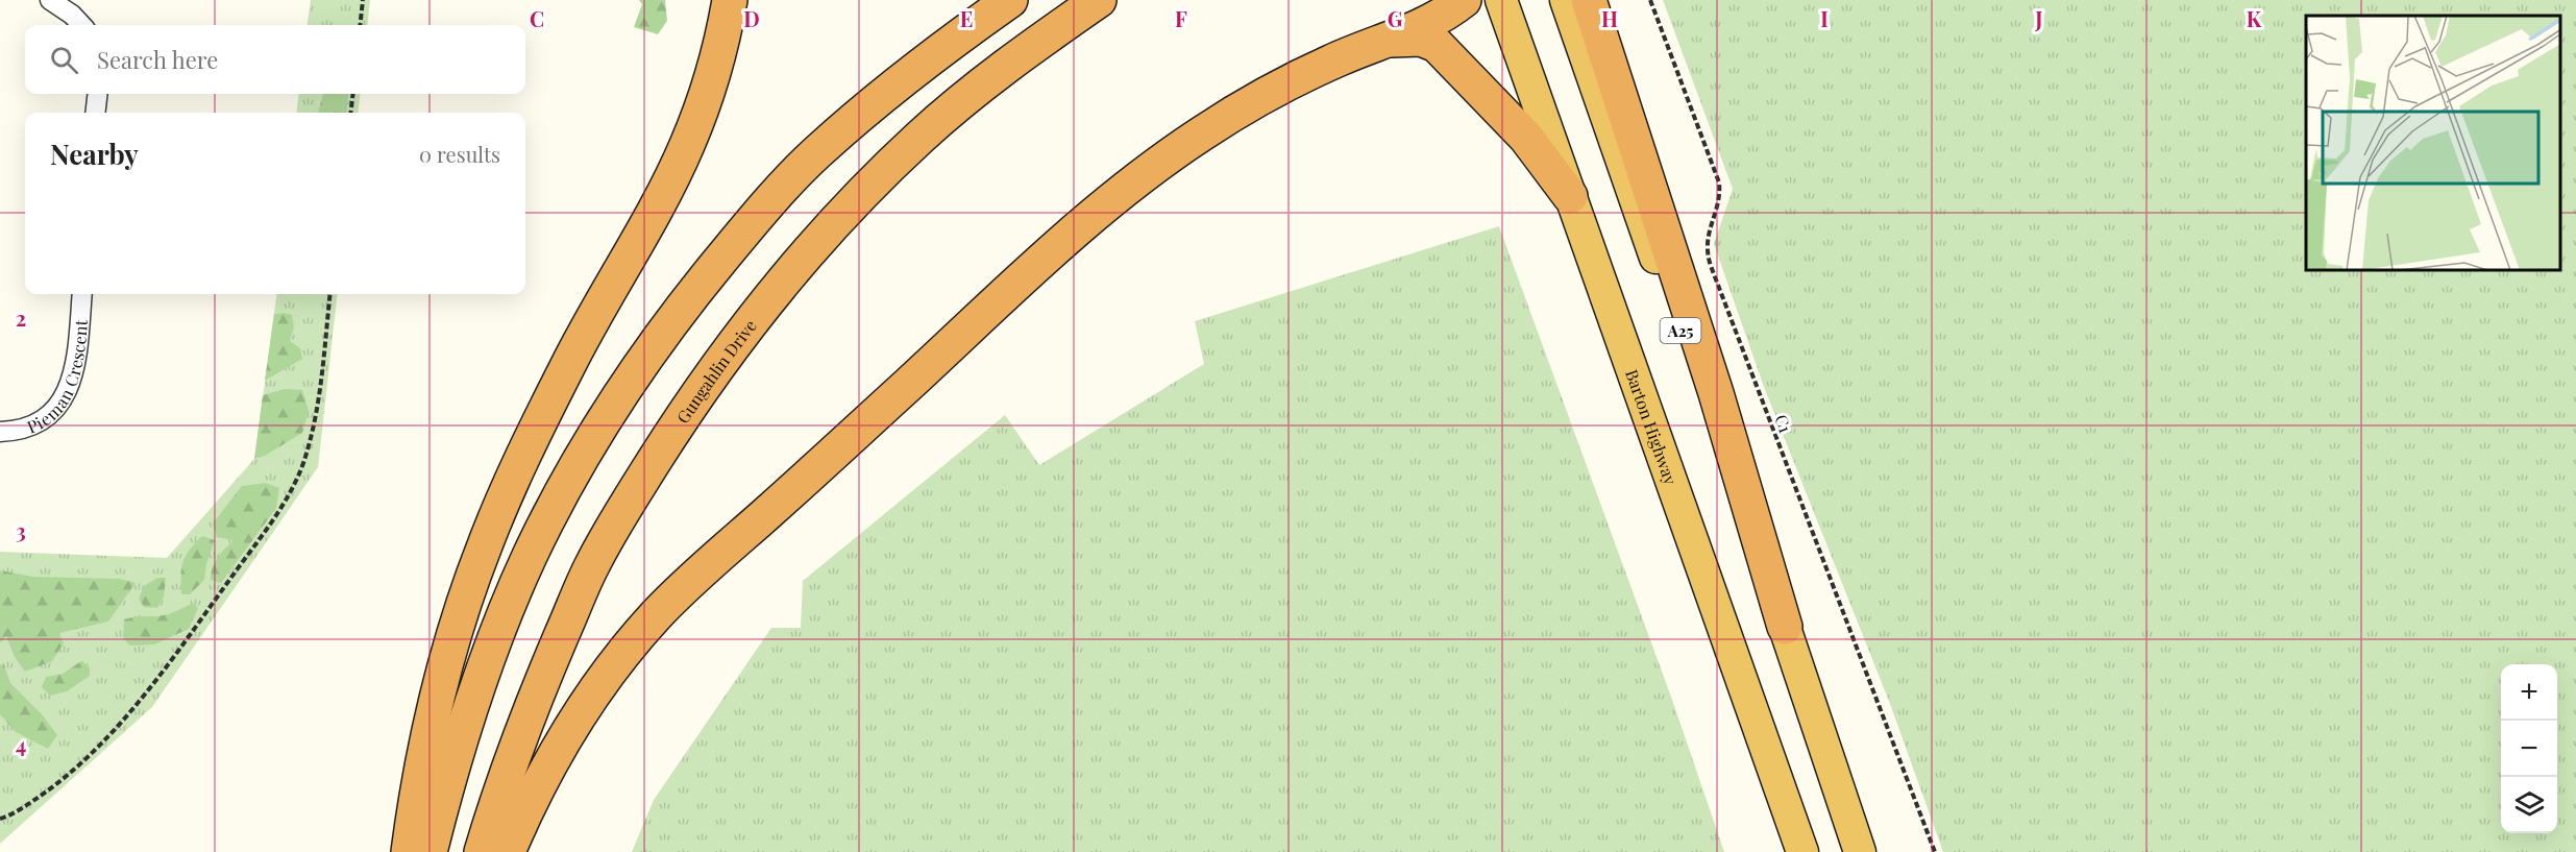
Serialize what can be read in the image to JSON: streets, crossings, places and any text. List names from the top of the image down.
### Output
{
  "streets": {
    "highway": ["A25", "Gungahlin Drive", "Barton Highway"],
    "street": ["Pieman Crescent"],
    "path": ["C1"]
  },
  "page": {
    "search": "Search here",
    "heading": ["Nearby", "0 results"],
    "map_buttons": ["+", "−"]
  },
  "grid": {
    "columns": [
      "C",
      "D",
      "E",
      "F",
      "G",
      "H",
      "I",
      "J",
      "K"
    ],
    "rows": ["2", "3", "4"]
  }
}
